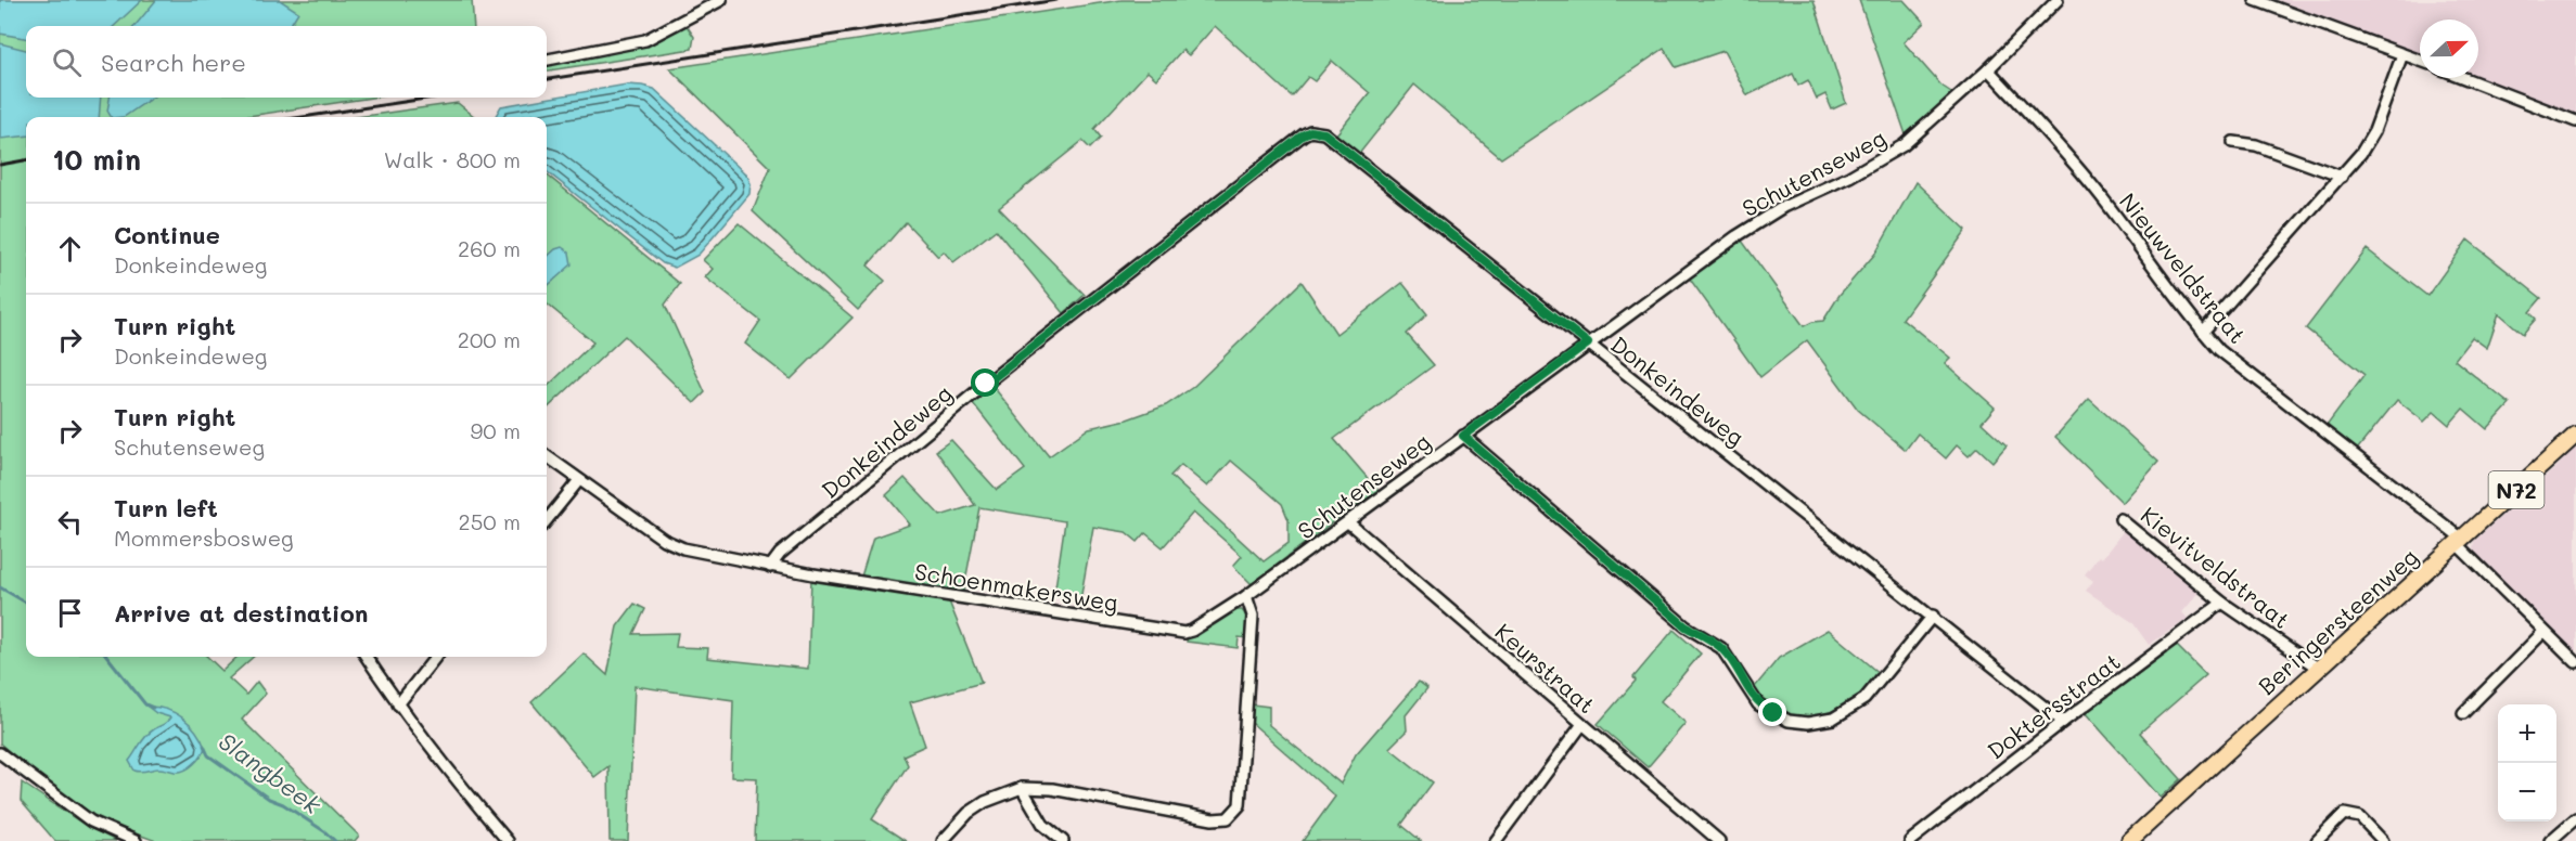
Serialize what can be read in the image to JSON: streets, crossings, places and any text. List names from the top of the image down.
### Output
{
  "streets": {
    "main road": ["N72", "Beringersteenweg"],
    "street": [
      "Schutenseweg",
      "Nieuwveldstraat",
      "Donkeindeweg",
      "Kievitveldstraat",
      "Schoenmakersweg",
      "Keurstraat",
      "Doktersstraat"
    ]
  },
  "crossings": [
    ["Schutenseweg", "Nieuwveldstraat"],
    ["Schutenseweg", "Donkeindeweg"],
    ["Schutenseweg", "Schoenmakersweg"],
    ["Schutenseweg", "Keurstraat"],
    ["Nieuwveldstraat", "Beringersteenweg"],
    ["Donkeindeweg", "Schoenmakersweg"],
    ["Donkeindeweg", "Doktersstraat"],
    ["Kievitveldstraat", "Beringersteenweg"],
    ["Kievitveldstraat", "Doktersstraat"]
  ],
  "water": ["Slangbeek"],
  "north": "right",
  "page": {
    "search": "Search here",
    "heading": ["10 min", "Walk · 800 m"],
    "list": [
      ["Continue", "Donkeindeweg", "260 m"],
      ["Turn right", "Donkeindeweg", "200 m"],
      ["Turn right", "Schutenseweg", "90 m"],
      ["Turn left", "Mommersbosweg", "250 m"],
      "Arrive at destination"
    ],
    "map_buttons": ["+", "−"]
  }
}
